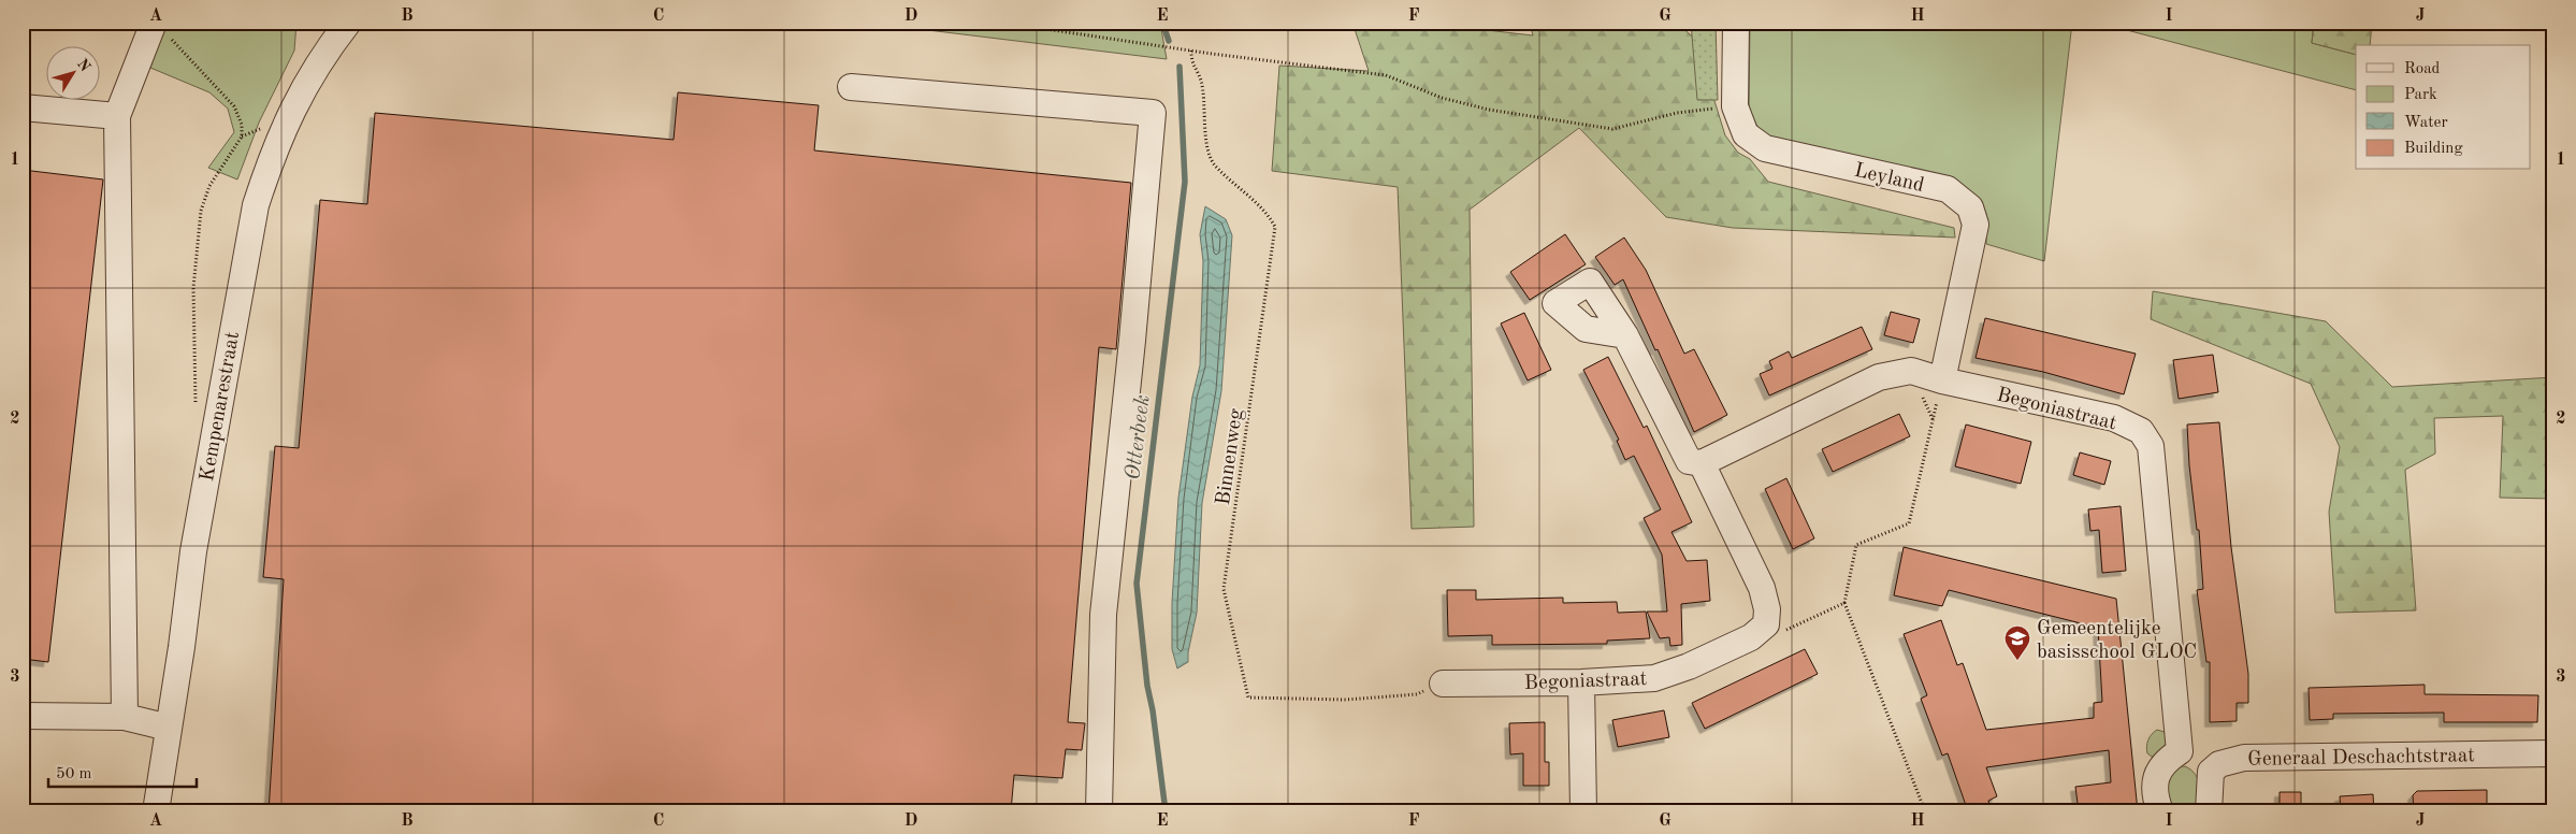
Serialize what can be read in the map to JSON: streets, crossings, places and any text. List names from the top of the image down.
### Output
{
  "streets": {
    "street": [
      "Leyland",
      "Kempenarestraat",
      "Begoniastraat",
      "Generaal Deschachtstraat"
    ],
    "path": ["Binnenweg"]
  },
  "crossings": [
    ["Leyland", "Begoniastraat"],
    ["Begoniastraat", "Binnenweg"]
  ],
  "water": ["Otterbeek"],
  "places": {
    "school or university": ["Gemeentelijke basisschool GLOC"]
  },
  "legend": [
    "Road",
    "Park",
    "Water",
    "Building"
  ],
  "scale_bar": "50 m",
  "north": "top right",
  "grid": {
    "columns": [
      "A",
      "B",
      "C",
      "D",
      "E",
      "F",
      "G",
      "H",
      "I",
      "J"
    ],
    "rows": ["1", "2", "3"]
  }
}
